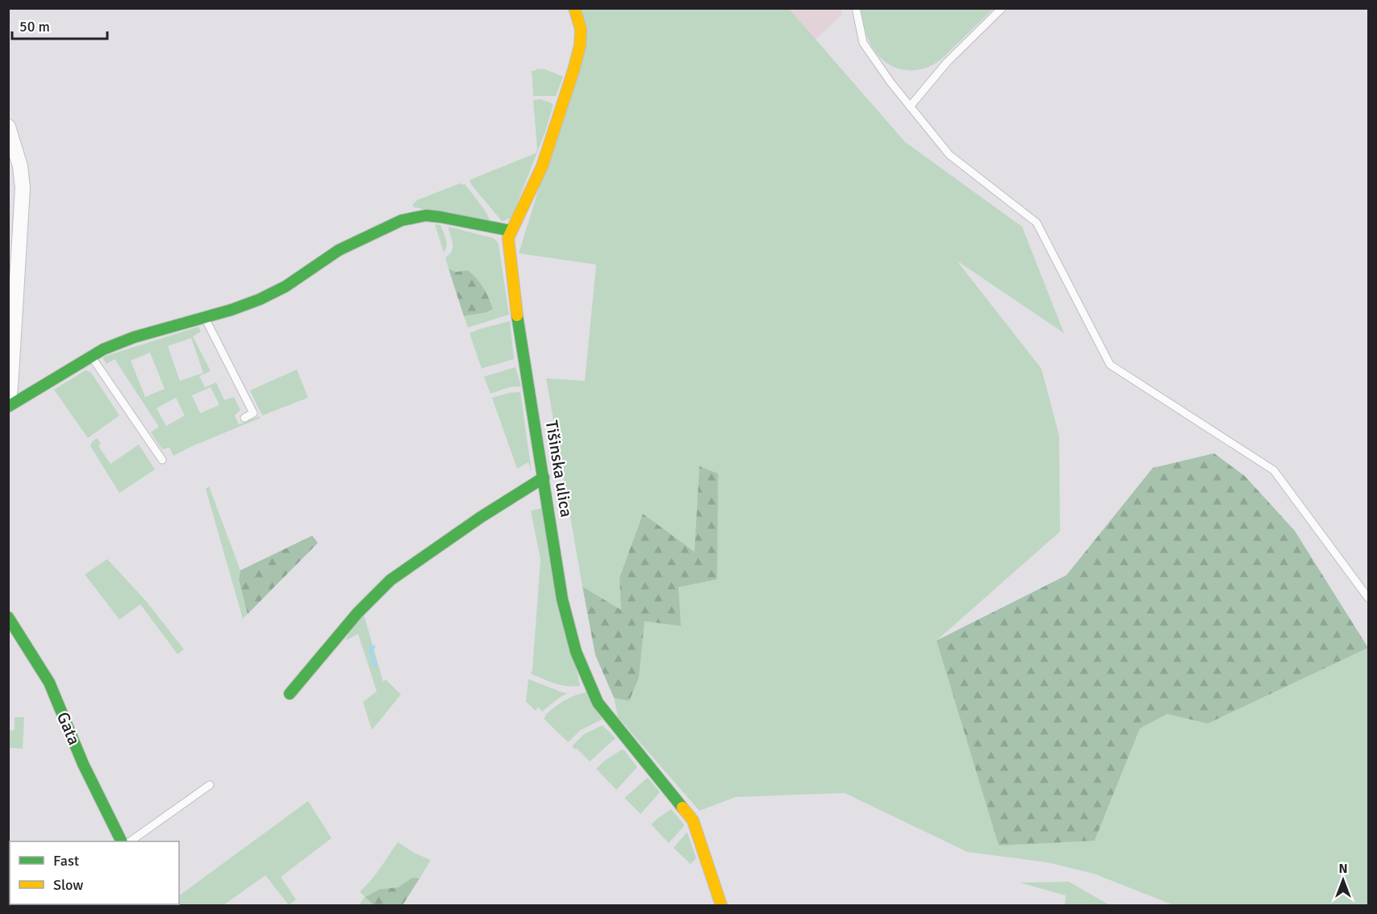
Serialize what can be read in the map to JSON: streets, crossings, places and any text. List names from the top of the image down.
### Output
{
  "streets": {
    "street": ["Tišinska ulica", "Gata"]
  },
  "legend": ["Fast", "Slow"],
  "scale_bar": "50 m",
  "north": "top"
}
